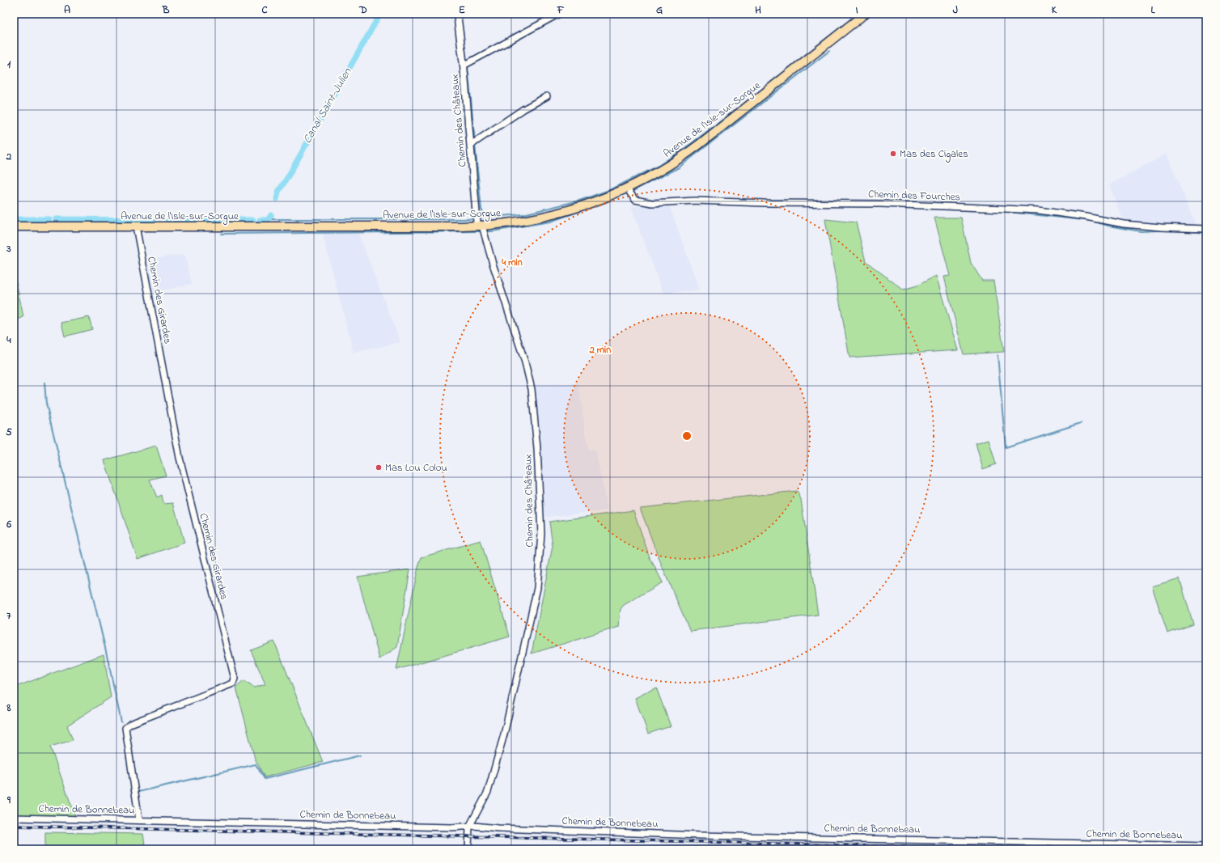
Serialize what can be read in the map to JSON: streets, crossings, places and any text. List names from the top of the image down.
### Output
{
  "streets": {
    "main road": ["Avenue de l'Isle-sur-Sorgue"],
    "street": [
      "Chemin des Châteaux",
      "Chemin des Fourches",
      "Chemin des Girardes",
      "Chemin de Bonnebeau"
    ]
  },
  "crossings": [
    ["Avenue de l'Isle-sur-Sorgue", "Chemin des Châteaux"],
    ["Avenue de l'Isle-sur-Sorgue", "Chemin des Fourches"],
    ["Avenue de l'Isle-sur-Sorgue", "Chemin des Girardes"],
    ["Chemin des Châteaux", "Chemin de Bonnebeau"],
    ["Chemin des Girardes", "Chemin de Bonnebeau"]
  ],
  "water": ["Canal Saint-Julien"],
  "places": ["Mas des Cigales", "Mas Lou Colou"],
  "grid": {
    "columns": [
      "A",
      "B",
      "C",
      "D",
      "E",
      "F",
      "G",
      "H",
      "I",
      "J",
      "K",
      "L"
    ],
    "rows": [
      "1",
      "2",
      "3",
      "4",
      "5",
      "6",
      "7",
      "8",
      "9"
    ]
  },
  "rings": ["4 min", "2 min"]
}
